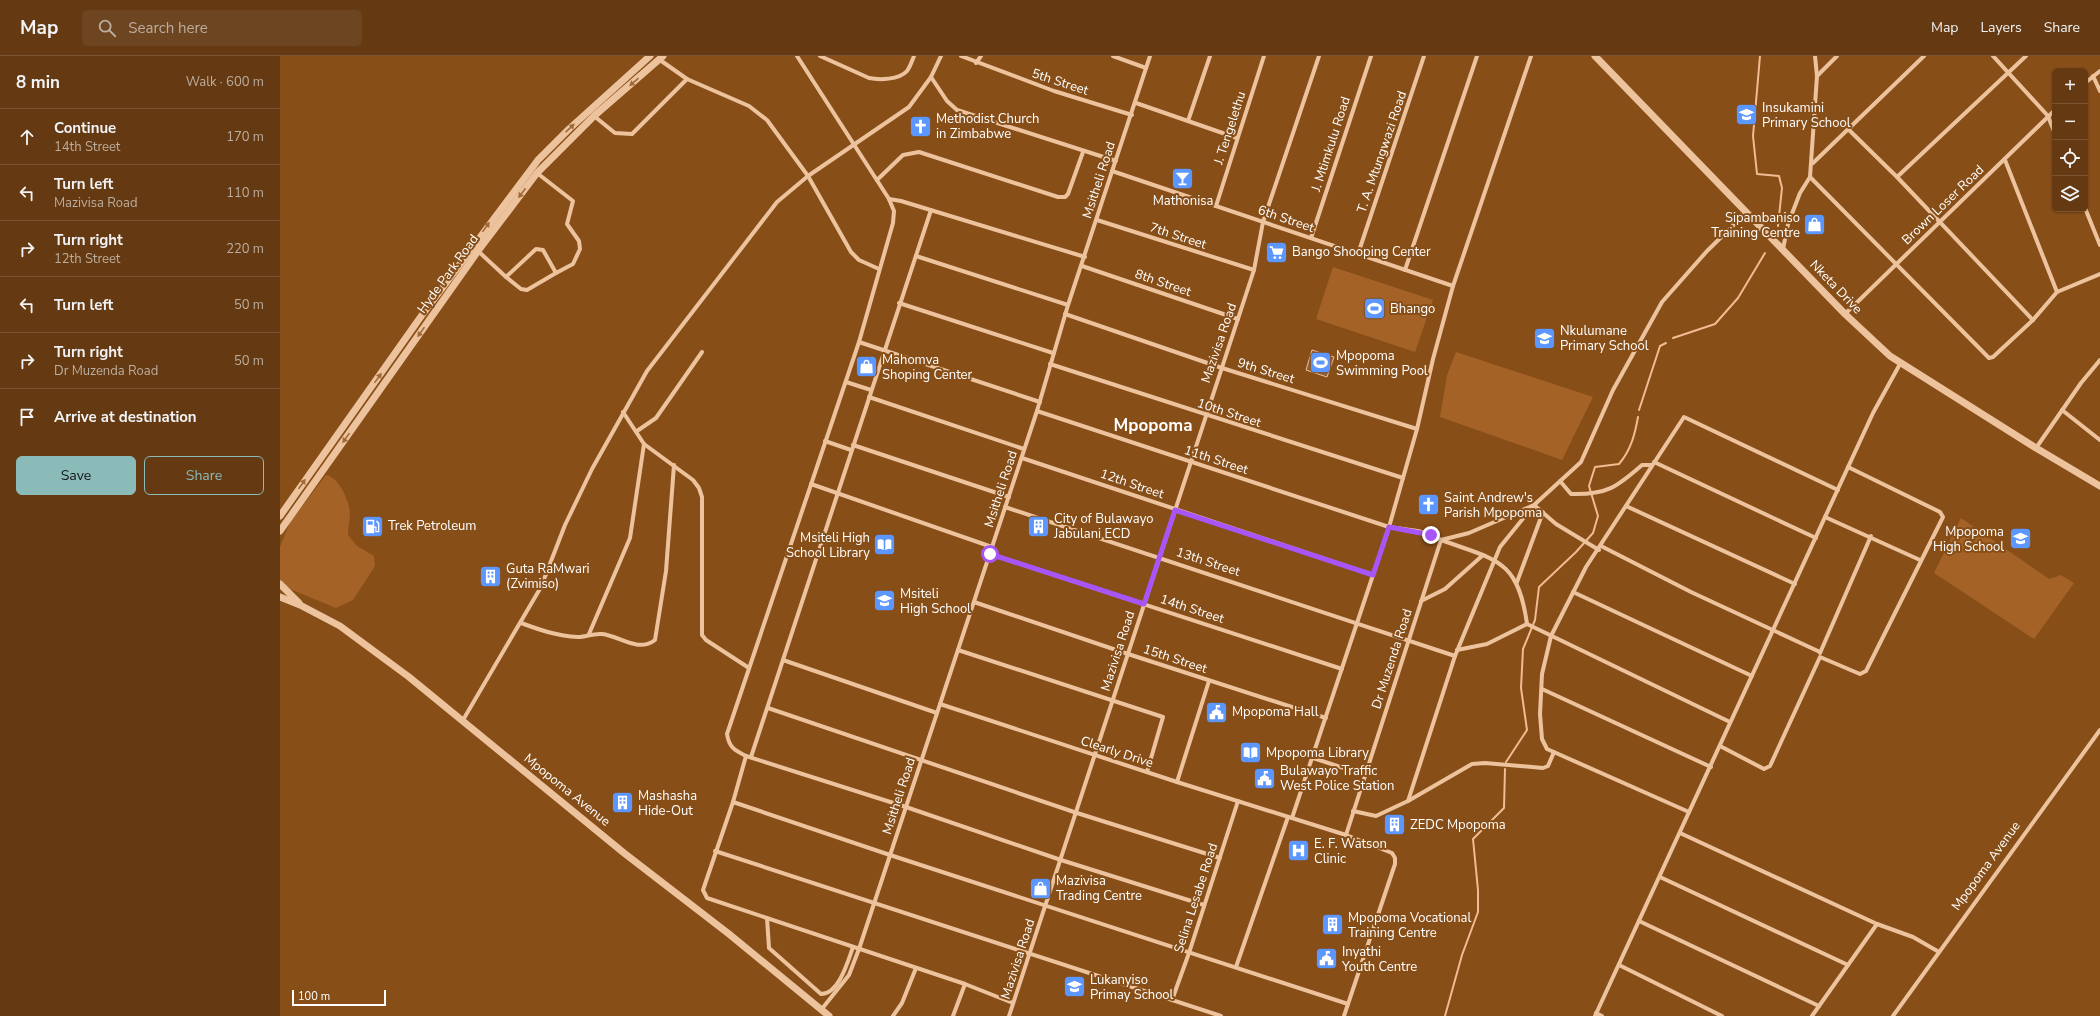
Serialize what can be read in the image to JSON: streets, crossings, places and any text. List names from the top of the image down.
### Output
{
  "streets": {
    "street": [
      "5th Street",
      "J. Tengelethu",
      "J. Mtimkulu Road",
      "T. A. Mtungwazi Road",
      "Msitheli Road",
      "Brown Loser Road",
      "6th Street",
      "7th Street",
      "Hyde Park Road",
      "8th Street",
      "Nketa Drive",
      "Mazivisa Road",
      "9th Street",
      "10th Street",
      "11th Street",
      "12th Street",
      "13th Street",
      "14th Street",
      "15th Street",
      "Dr Muzenda Road",
      "Clearly Drive",
      "Mpopoma Avenue",
      "Selina Lesabe Road"
    ]
  },
  "crossings": [
    ["5th Street", "Msitheli Road"],
    ["J. Tengelethu", "6th Street"],
    ["J. Mtimkulu Road", "6th Street"],
    ["T. A. Mtungwazi Road", "6th Street"],
    ["Msitheli Road", "6th Street"],
    ["Msitheli Road", "7th Street"],
    ["Msitheli Road", "8th Street"],
    ["Msitheli Road", "9th Street"],
    ["Msitheli Road", "10th Street"],
    ["Msitheli Road", "11th Street"],
    ["Msitheli Road", "12th Street"],
    ["Msitheli Road", "13th Street"],
    ["Msitheli Road", "14th Street"],
    ["Msitheli Road", "15th Street"],
    ["Msitheli Road", "Clearly Drive"],
    ["Msitheli Road", "Mpopoma Avenue"],
    ["Brown Loser Road", "Nketa Drive"],
    ["6th Street", "Mazivisa Road"],
    ["7th Street", "Mazivisa Road"],
    ["8th Street", "Mazivisa Road"],
    ["Mazivisa Road", "9th Street"],
    ["Mazivisa Road", "10th Street"],
    ["Mazivisa Road", "11th Street"],
    ["Mazivisa Road", "12th Street"],
    ["Mazivisa Road", "13th Street"],
    ["Mazivisa Road", "14th Street"],
    ["Mazivisa Road", "15th Street"],
    ["Mazivisa Road", "Clearly Drive"],
    ["13th Street", "Dr Muzenda Road"],
    ["Dr Muzenda Road", "Clearly Drive"],
    ["Clearly Drive", "Selina Lesabe Road"]
  ],
  "districts": ["Mpopoma"],
  "places": {
    "school or university": [
      "Insukamini Primary School",
      "Nkulumane Primary School",
      "Mpopoma High School",
      "Msiteli High School",
      "Lukanyiso Primay School"
    ],
    "church": ["Methodist Church in Zimbabwe", "Saint Andrew's Parish Mpopoma"],
    "bar": ["Mathonisa"],
    "shop": ["Sipambaniso Training Centre", "Mahomva Shoping Center", "Mazivisa Trading Centre"],
    "supermarket": ["Bango Shooping Center"],
    "sports": ["Bhango", "Mpopoma Swimming Pool"],
    "fuel station": ["Trek Petroleum"],
    "building": [
      "City of Bulawayo Jabulani ECD",
      "Guta RaMwari (Zvimiso)",
      "Mashasha Hide-Out",
      "ZEDC Mpopoma",
      "Mpopoma Vocational Training Centre"
    ],
    "library": ["Msiteli High School Library", "Mpopoma Library"],
    "public building": ["Mpopoma Hall", "Bulawayo Traffic West Police Station", "Inyathi Youth Centre"],
    "hospital": ["E. F. Watson Clinic"]
  },
  "scale_bar": "100 m",
  "page": {
    "header": "Map",
    "search": "Search here",
    "nav": ["Map", "Layers", "Share"],
    "heading": ["8 min", "Walk · 600 m"],
    "map_buttons": ["+", "−"],
    "list": [
      ["Continue", "14th Street", "170 m"],
      ["Turn left", "Mazivisa Road", "110 m"],
      ["Turn right", "12th Street", "220 m"],
      ["Turn left", "50 m"],
      ["Turn right", "Dr Muzenda Road", "50 m"],
      "Arrive at destination"
    ],
    "buttons": ["Save", "Share"],
    "scale": "100 m"
  }
}
